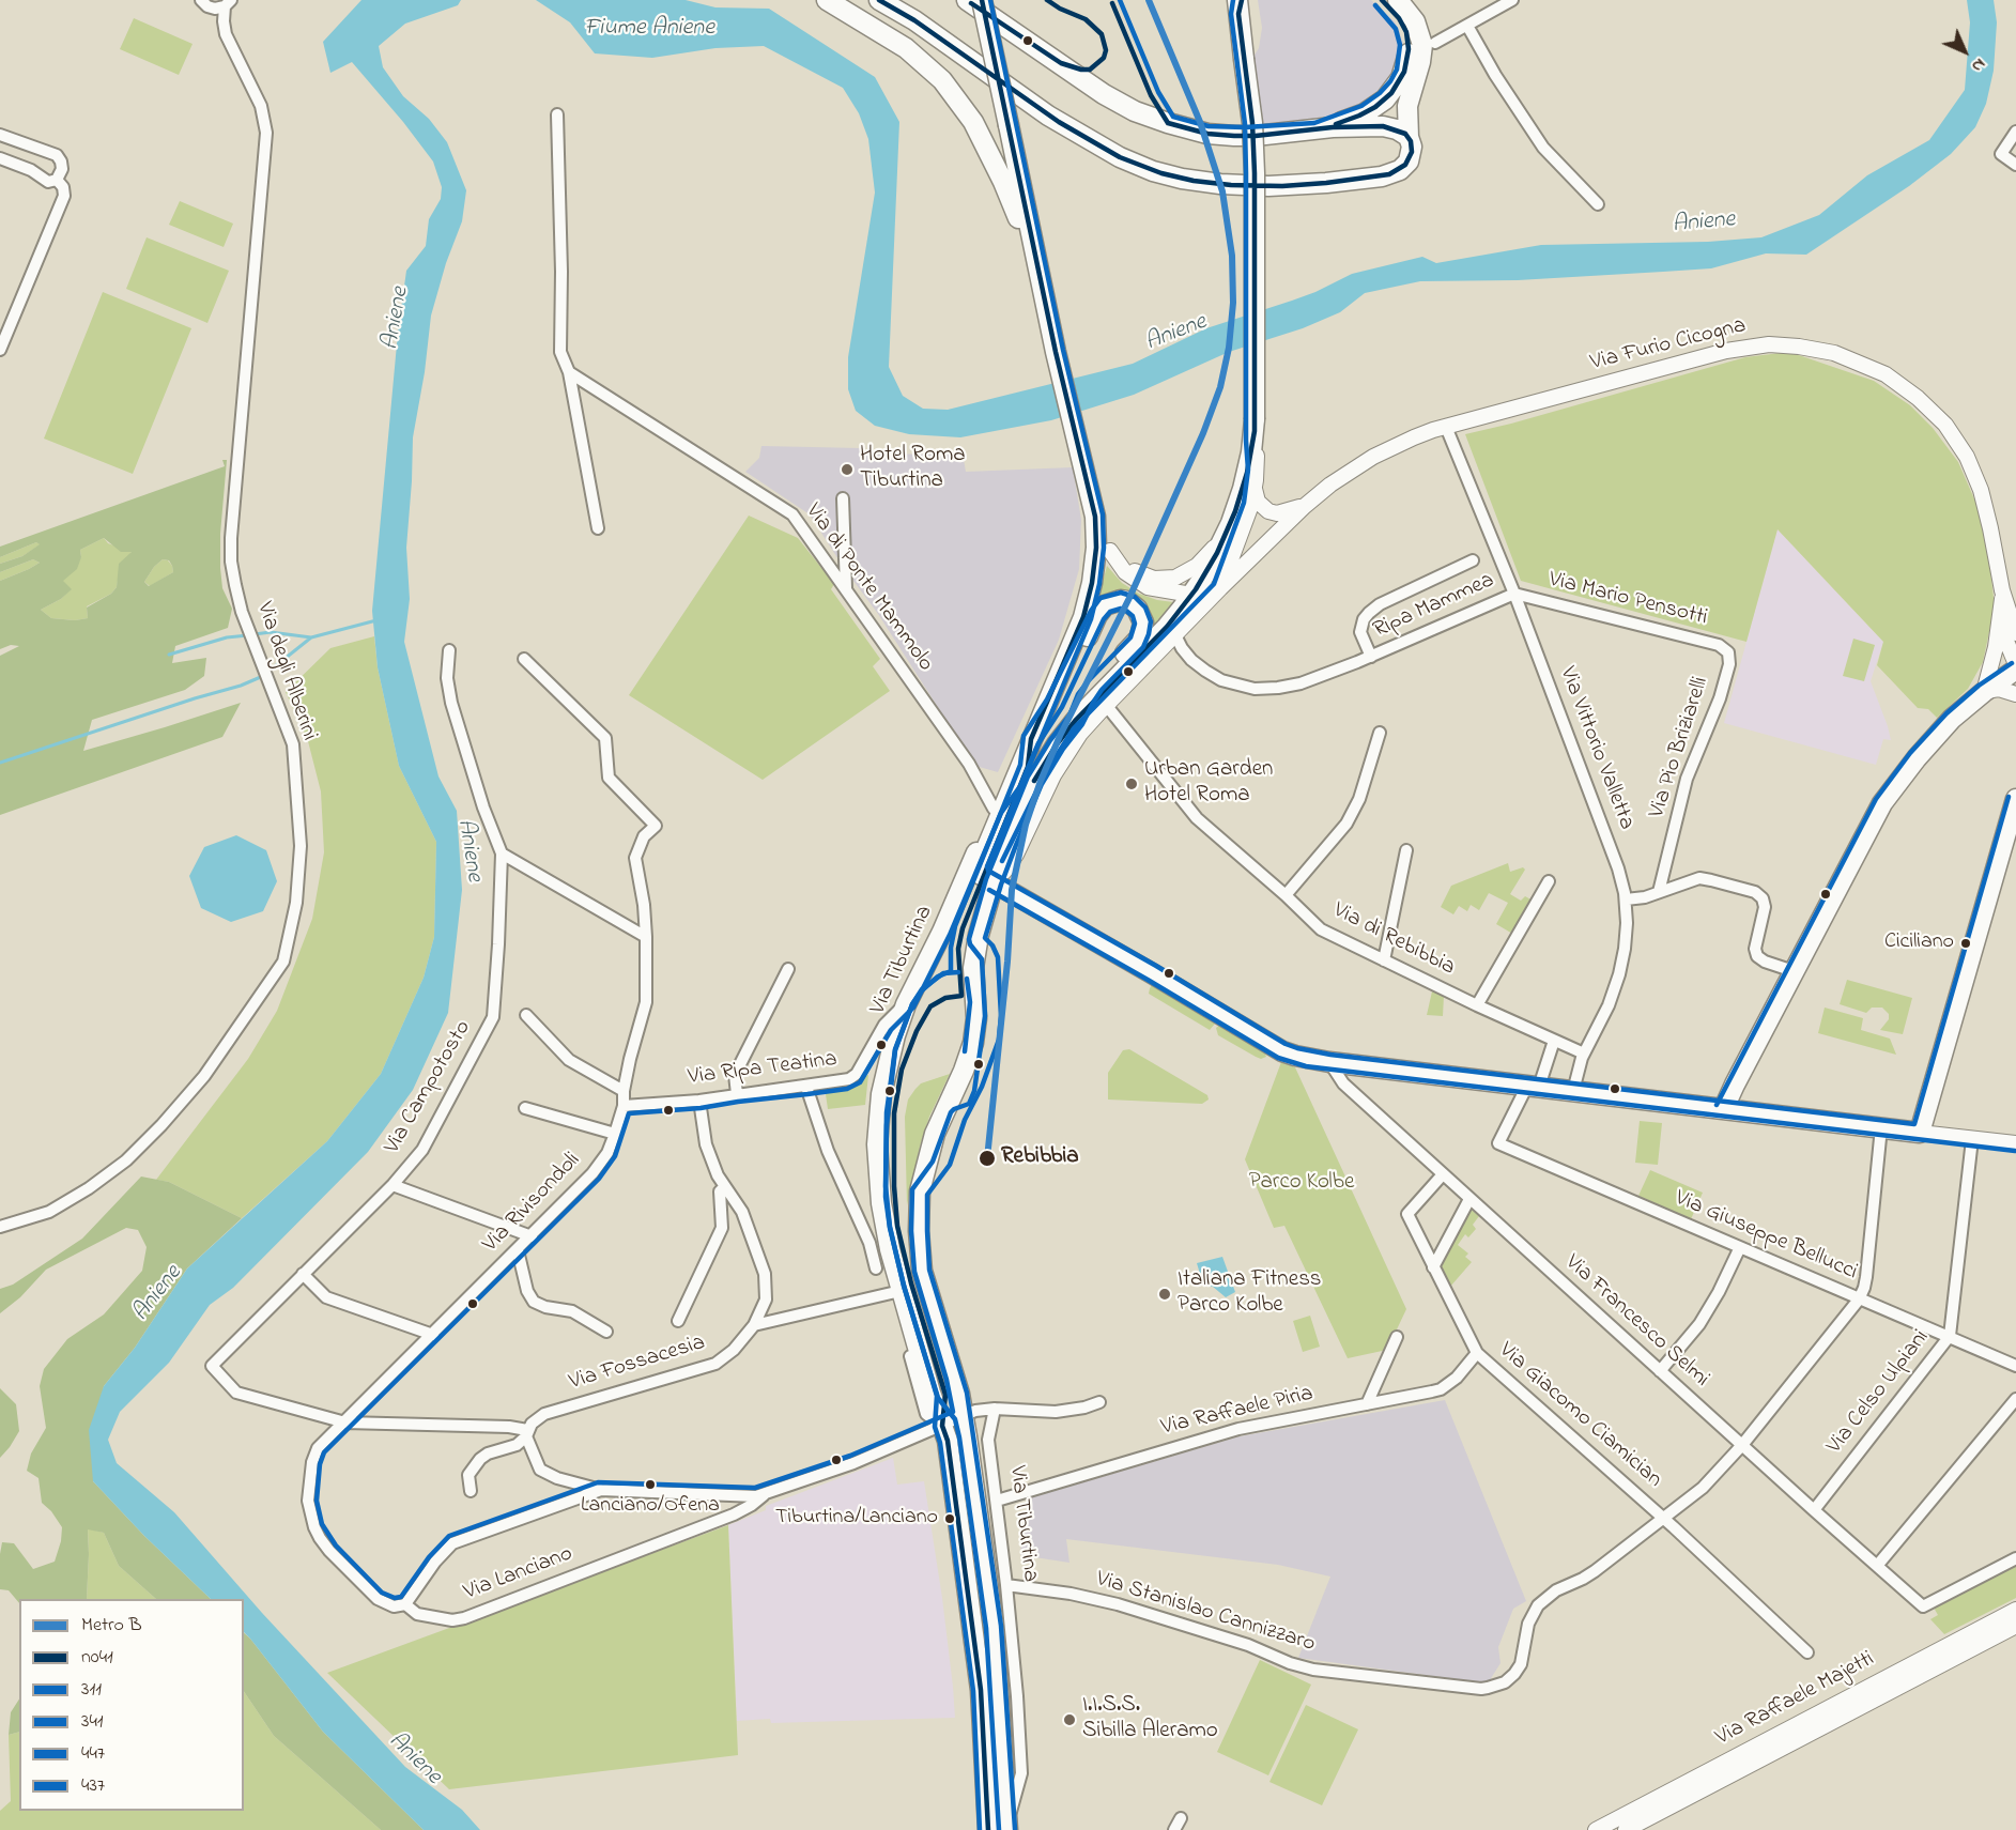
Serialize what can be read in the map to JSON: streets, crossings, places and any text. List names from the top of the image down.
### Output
{
  "streets": {
    "main road": ["Via Tiburtina"],
    "street": [
      "Via Furio Cicogna",
      "Via di Ponte Mammolo",
      "Via Mario Pensotti",
      "Ripa Mammea",
      "Via degli Alberini",
      "Via Pio Briziarelli",
      "Via Vittorio Valletta",
      "Via di Rebibbia",
      "Via Ripa Teatina",
      "Via Campotosto",
      "Via Rivisondoli",
      "Via Giuseppe Bellucci",
      "Via Francesco Selmi",
      "Via Fossacesia",
      "Via Celso Ulpiani",
      "Via Raffaele Piria",
      "Via Giacomo Ciamician",
      "Via Lanciano",
      "Via Stanislao Cannizzaro",
      "Via Raffaele Majetti"
    ]
  },
  "crossings": [
    ["Via Furio Cicogna", "Via Vittorio Valletta"],
    ["Via di Ponte Mammolo", "Via Tiburtina"],
    ["Via Mario Pensotti", "Ripa Mammea"],
    ["Via Mario Pensotti", "Via Pio Briziarelli"],
    ["Via Mario Pensotti", "Via Vittorio Valletta"],
    ["Ripa Mammea", "Via Vittorio Valletta"],
    ["Via Vittorio Valletta", "Via di Rebibbia"],
    ["Via Tiburtina", "Via Ripa Teatina"],
    ["Via Tiburtina", "Via Raffaele Piria"],
    ["Via Tiburtina", "Via Lanciano"],
    ["Via Tiburtina", "Via Stanislao Cannizzaro"],
    ["Via Ripa Teatina", "Via Rivisondoli"],
    ["Via Ripa Teatina", "Via Fossacesia"],
    ["Via Campotosto", "Via Rivisondoli"],
    ["Via Rivisondoli", "Via Lanciano"],
    ["Via Giuseppe Bellucci", "Via Celso Ulpiani"],
    ["Via Giuseppe Bellucci", "Via Stanislao Cannizzaro"],
    ["Via Francesco Selmi", "Via Celso Ulpiani"],
    ["Via Francesco Selmi", "Via Giacomo Ciamician"],
    ["Via Francesco Selmi", "Via Stanislao Cannizzaro"],
    ["Via Raffaele Piria", "Via Giacomo Ciamician"],
    ["Via Giacomo Ciamician", "Via Stanislao Cannizzaro"]
  ],
  "water": ["Fiume Aniene", "Aniene"],
  "parks": ["Parco Kolbe"],
  "places": [
    "Hotel Roma Tiburtina",
    "Urban Garden Hotel Roma",
    "Ciciliano",
    "Rebibbia",
    "Italiana Fitness Parco Kolbe",
    "Lanciano/Ofena",
    "Tiburtina/Lanciano",
    "I.I.S.S. Sibilla Aleramo"
  ],
  "lines": [
    "metro line B",
    "transit line n041",
    "transit line 341",
    "transit line 437",
    "transit line 311",
    "transit line 447"
  ],
  "legend": [
    "Metro B",
    "n041",
    "311",
    "341",
    "447",
    "437"
  ],
  "north": "bottom right"
}
